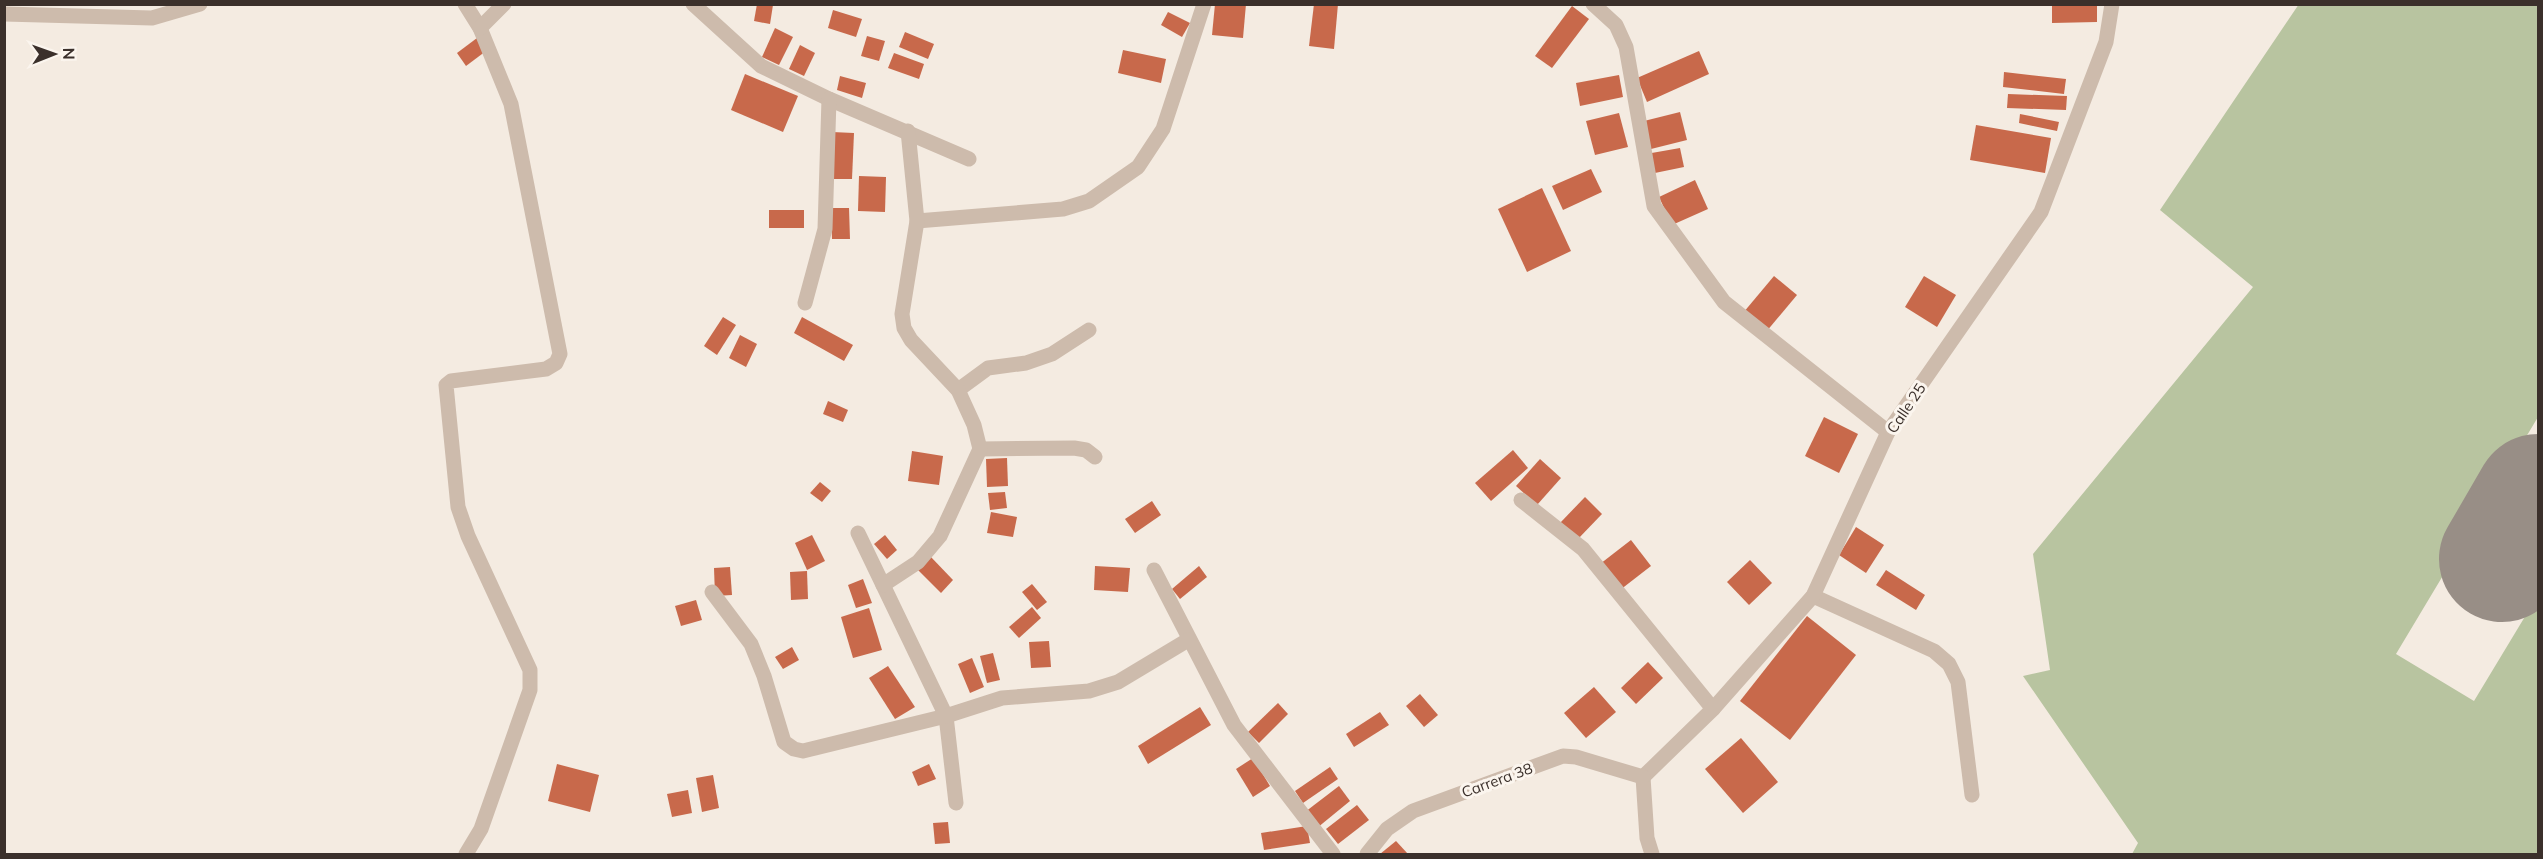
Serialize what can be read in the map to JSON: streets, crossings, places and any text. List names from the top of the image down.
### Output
{
  "streets": {
    "street": ["Calle 25", "Carrera 38"]
  },
  "crossings": [
    ["Calle 25", "Carrera 38"]
  ],
  "north": "right"
}
